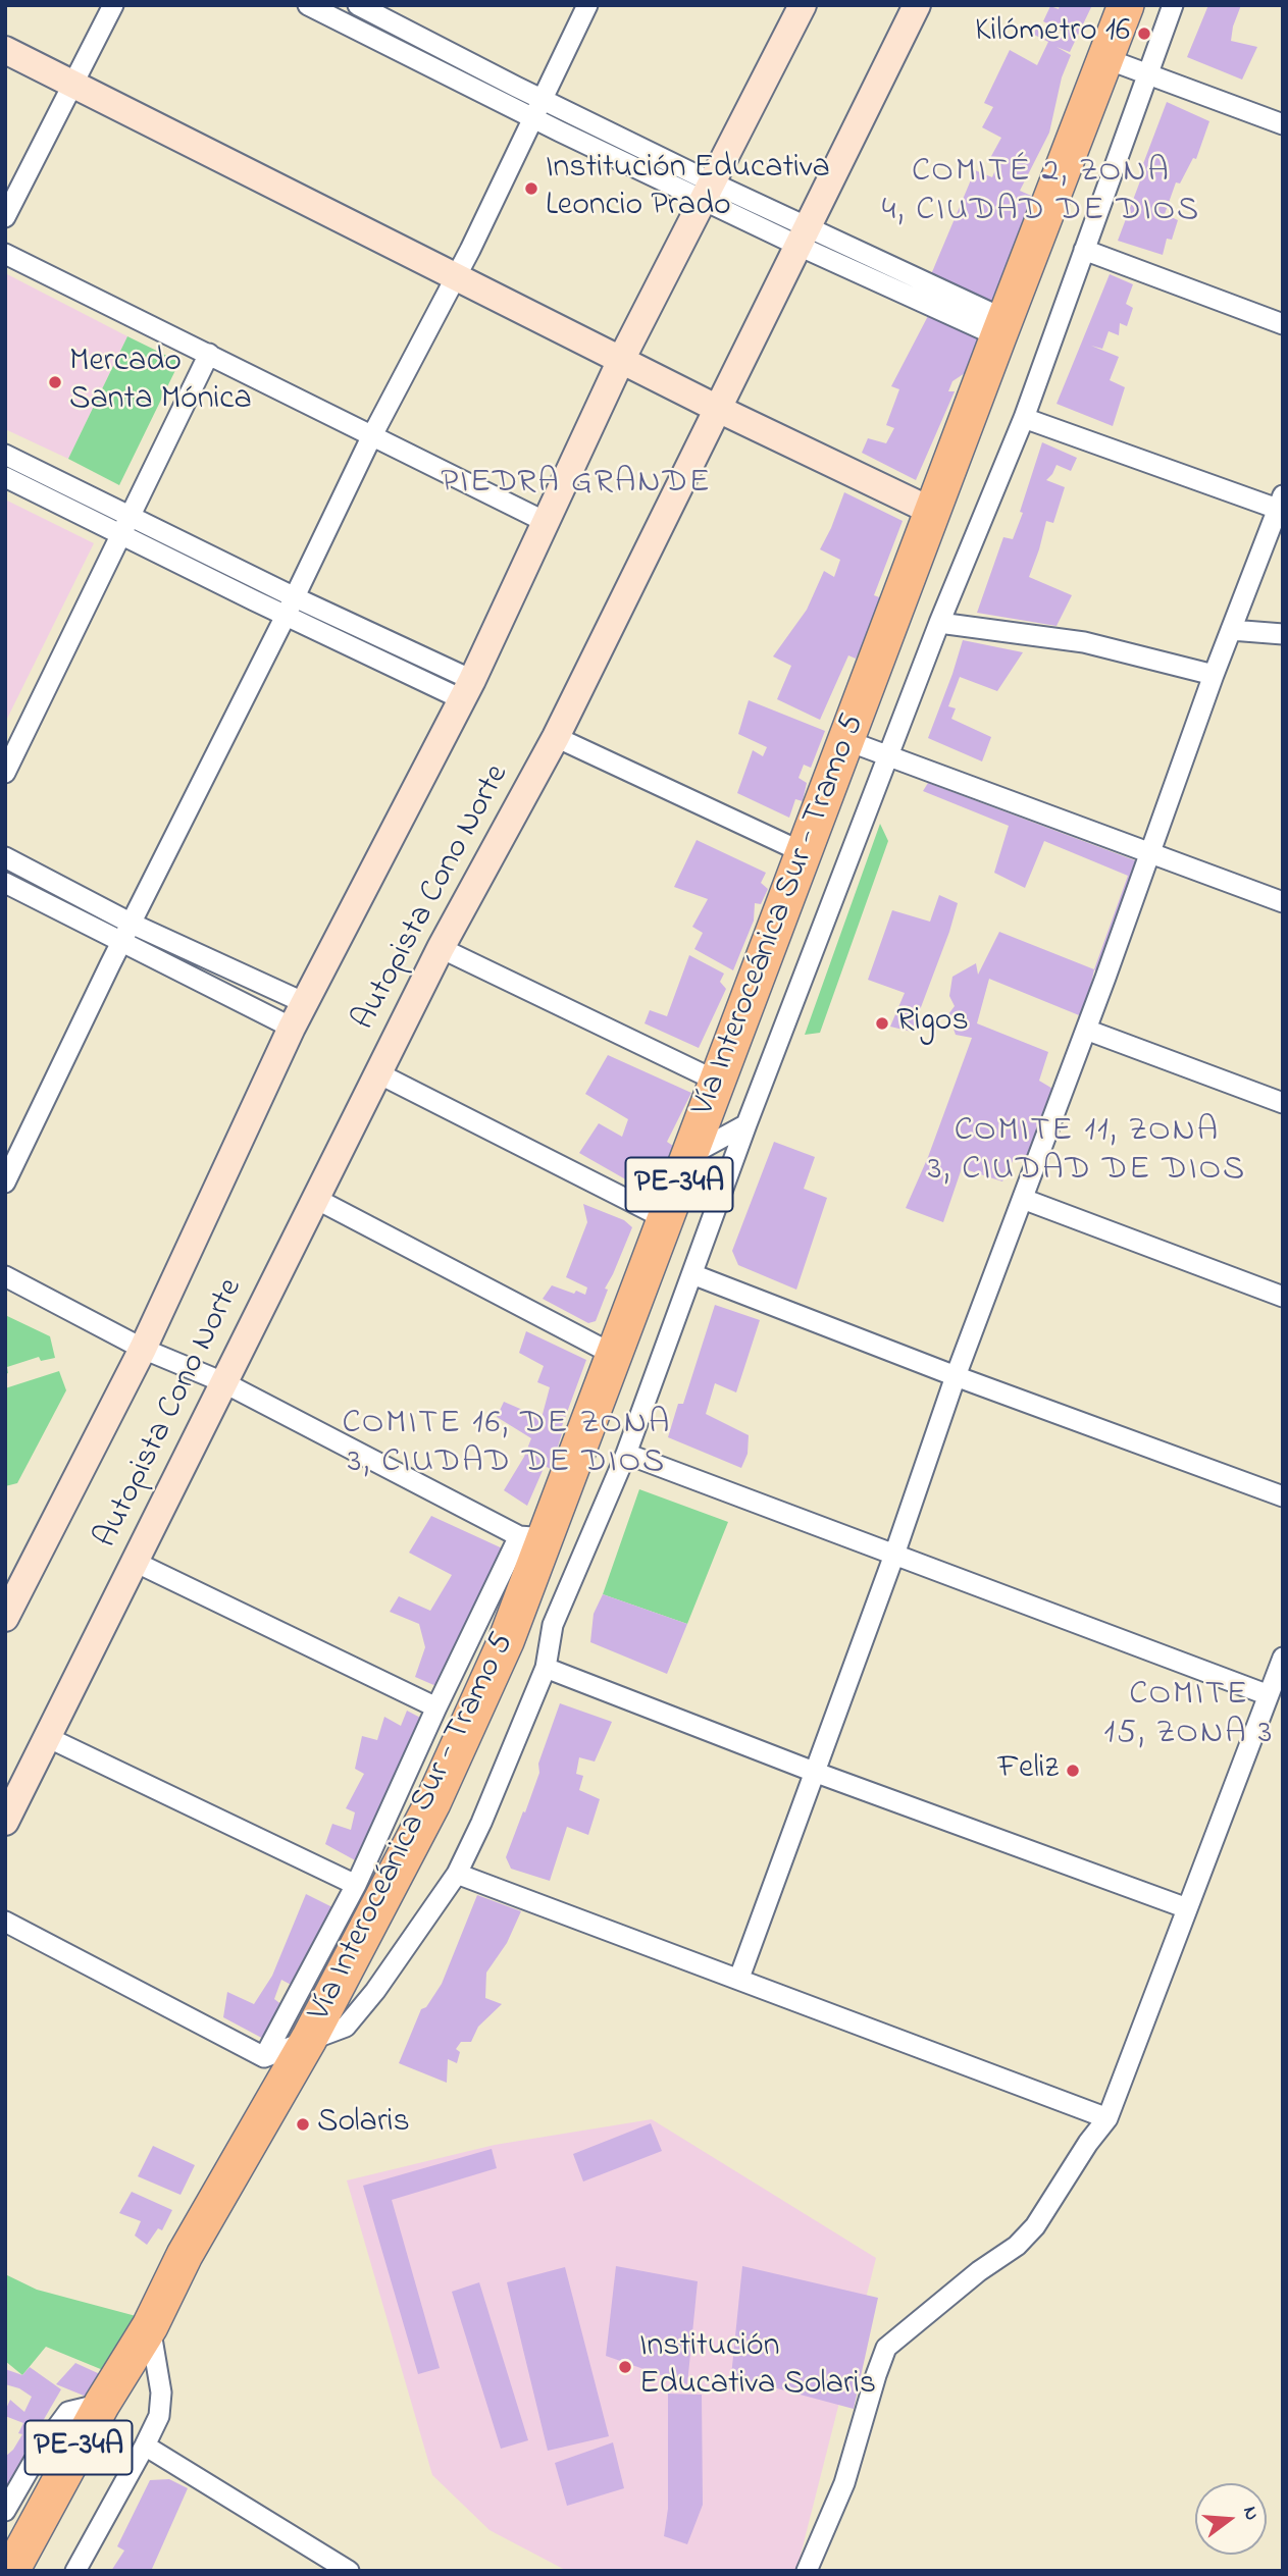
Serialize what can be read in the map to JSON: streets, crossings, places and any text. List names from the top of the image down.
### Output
{
  "streets": {
    "highway": ["Vía Interoceánica Sur - Tramo 5", "PE-34A"],
    "main road": ["Autopista Cono Norte"]
  },
  "districts": [
    "COMITÉ 2, ZONA 4, CIUDAD DE DIOS",
    "PIEDRA GRANDE",
    "COMITE 11, ZONA 3, CIUDAD DE DIOS",
    "COMITE 16, DE ZONA 3, CIUDAD DE DIOS",
    "COMITE 15, ZONA 3"
  ],
  "places": [
    "Kilómetro 16",
    "Institución Educativa Leoncio Prado",
    "Mercado Santa Mónica",
    "Rigos",
    "Feliz",
    "Solaris",
    "Institución Educativa Solaris"
  ],
  "north": "right"
}
